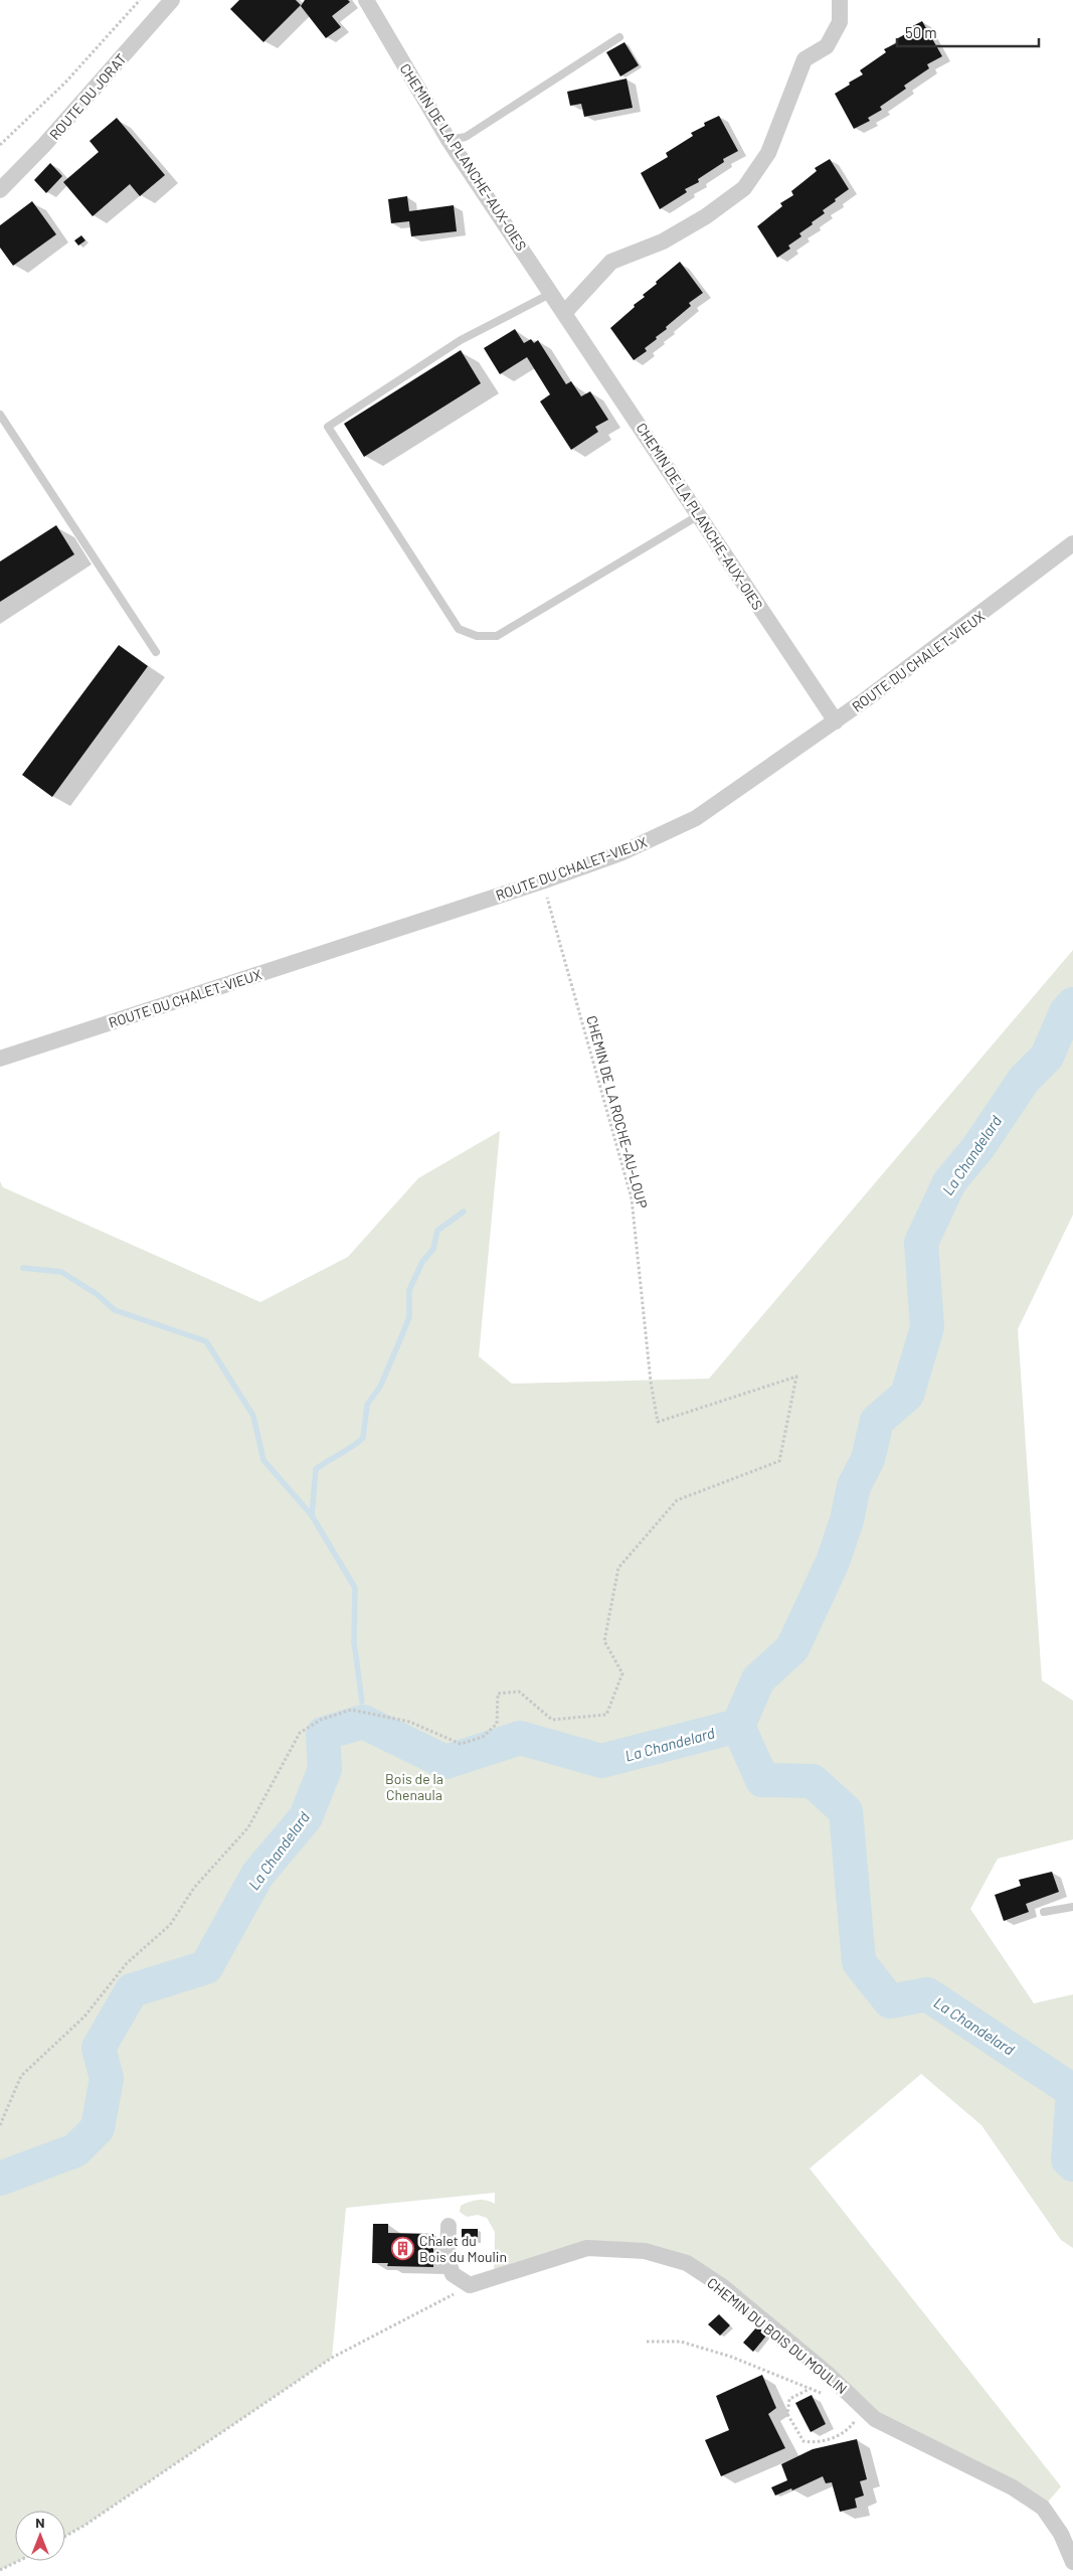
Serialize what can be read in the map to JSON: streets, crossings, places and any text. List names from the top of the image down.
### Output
{
  "streets": {
    "street": [
      "ROUTE DU JORAT",
      "CHEMIN DE LA PLANCHE-AUX-OIES",
      "ROUTE DU CHALET-VIEUX",
      "CHEMIN DU BOIS DU MOULIN"
    ],
    "path": ["CHEMIN DE LA ROCHE-AU-LOUP"]
  },
  "crossings": [
    ["CHEMIN DE LA PLANCHE-AUX-OIES", "ROUTE DU CHALET-VIEUX"],
    ["ROUTE DU CHALET-VIEUX", "CHEMIN DE LA ROCHE-AU-LOUP"]
  ],
  "water": ["La Chandelard"],
  "parks": ["Bois de la Chenaula"],
  "places": {
    "building": ["Chalet du Bois du Moulin"]
  },
  "scale_bar": "50 m",
  "north": "top"
}
